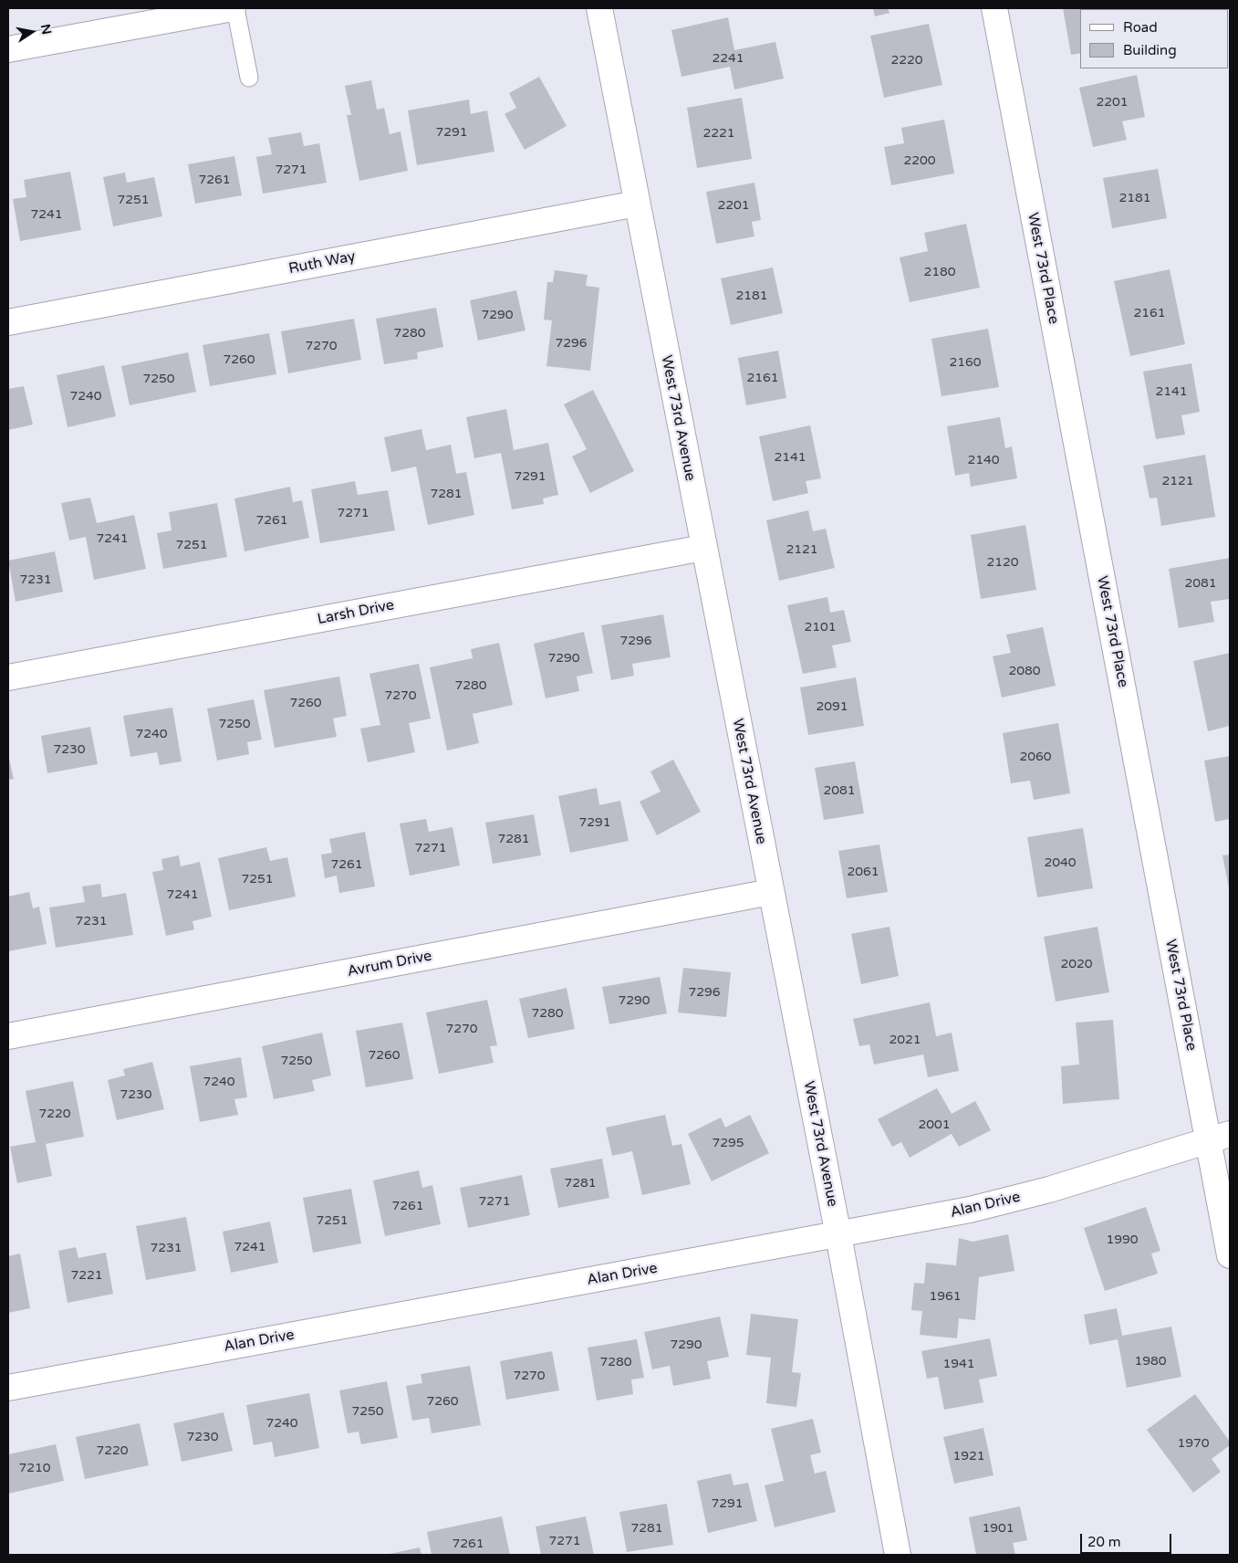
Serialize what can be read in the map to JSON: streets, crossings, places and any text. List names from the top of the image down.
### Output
{
  "streets": {
    "street": [
      "Ruth Way",
      "West 73rd Place",
      "West 73rd Avenue",
      "Larsh Drive",
      "Avrum Drive",
      "Alan Drive"
    ]
  },
  "crossings": [
    ["Ruth Way", "West 73rd Avenue"],
    ["West 73rd Place", "Alan Drive"],
    ["West 73rd Avenue", "Larsh Drive"],
    ["West 73rd Avenue", "Avrum Drive"],
    ["West 73rd Avenue", "Alan Drive"]
  ],
  "house_numbers": [
    "2241",
    "2220",
    "2201",
    "7291",
    "2221",
    "2200",
    "7271",
    "7261",
    "2181",
    "7251",
    "2201",
    "7241",
    "2180",
    "2181",
    "2161",
    "7290",
    "7280",
    "7296",
    "7270",
    "7260",
    "2160",
    "2161",
    "7250",
    "2141",
    "7240",
    "2141",
    "2140",
    "7291",
    "2121",
    "7281",
    "7271",
    "7261",
    "7241",
    "7251",
    "2121",
    "2120",
    "7231",
    "2081",
    "2101",
    "7296",
    "7290",
    "2080",
    "7280",
    "7270",
    "7260",
    "2091",
    "7250",
    "7240",
    "7230",
    "2060",
    "2081",
    "7291",
    "7281",
    "7271",
    "2040",
    "7261",
    "2061",
    "7251",
    "7241",
    "7231",
    "2020",
    "7296",
    "7290",
    "7280",
    "7270",
    "2021",
    "7260",
    "7250",
    "7240",
    "7230",
    "7220",
    "2001",
    "7295",
    "7281",
    "7271",
    "7261",
    "7251",
    "1990",
    "7241",
    "7231",
    "7221",
    "1961",
    "7290",
    "1980",
    "7280",
    "1941",
    "7270",
    "7260",
    "7250",
    "7240",
    "7230",
    "1970",
    "7220",
    "1921",
    "7210",
    "7291",
    "7281",
    "1901",
    "7271",
    "7261"
  ],
  "legend": ["Road", "Building"],
  "scale_bar": "20 m",
  "north": "right"
}
